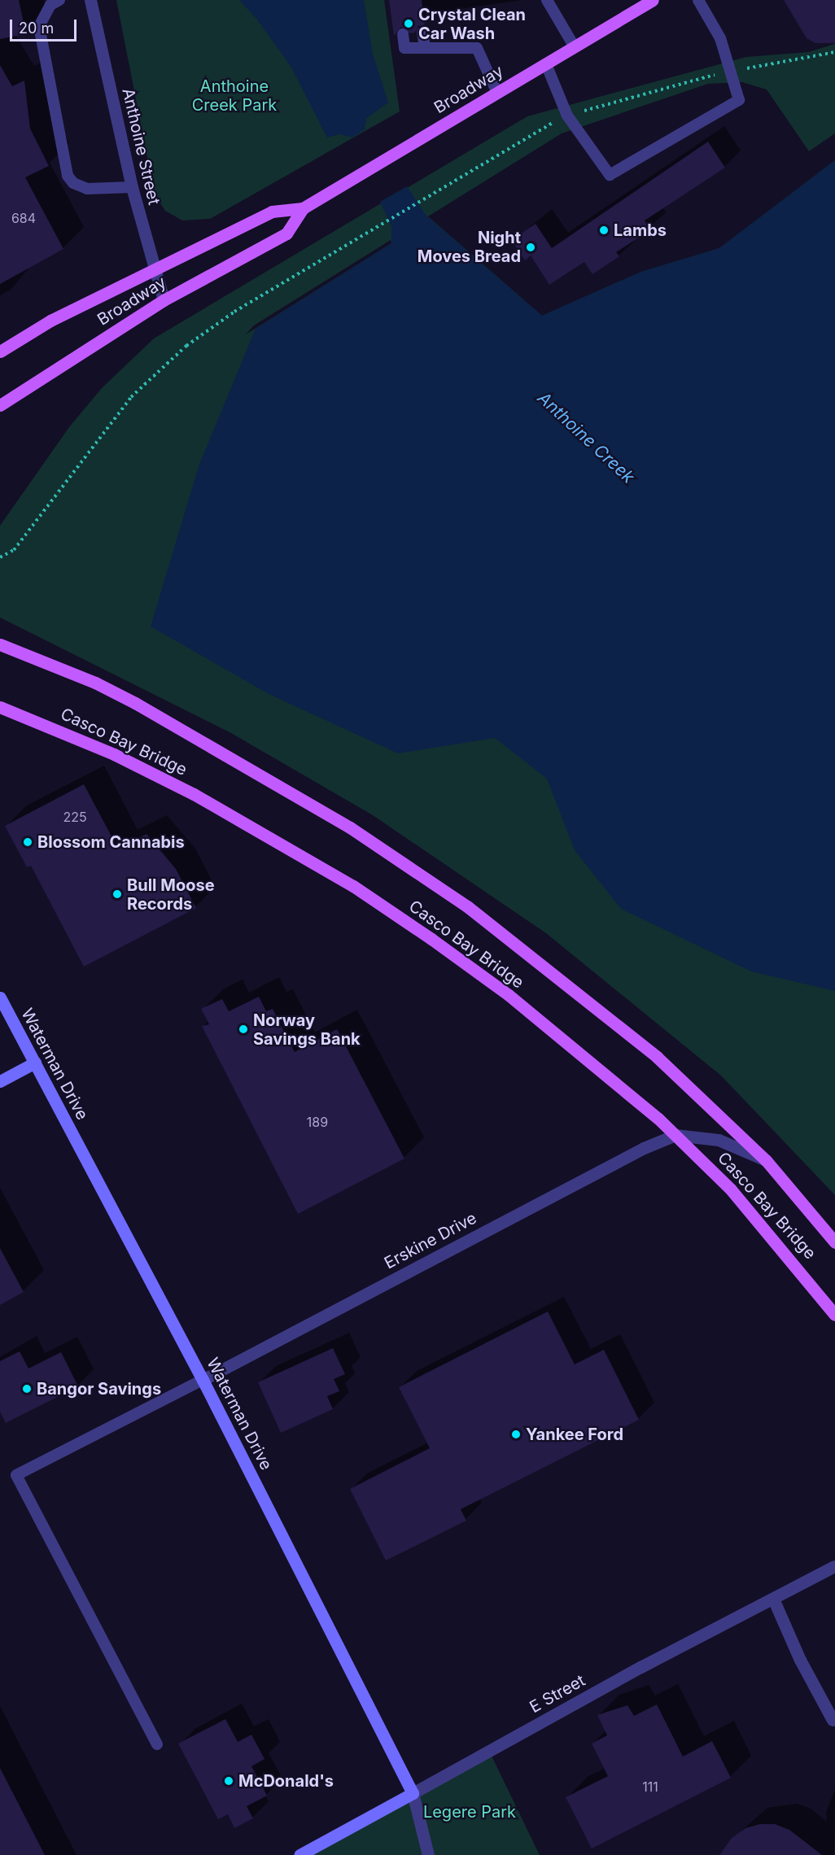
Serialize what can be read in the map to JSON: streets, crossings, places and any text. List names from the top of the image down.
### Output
{
  "streets": {
    "main road": ["Broadway", "Casco Bay Bridge"],
    "street": [
      "Anthoine Street",
      "Waterman Drive",
      "Erskine Drive",
      "E Street"
    ]
  },
  "crossings": [
    ["Broadway", "Anthoine Street"],
    ["Casco Bay Bridge", "Erskine Drive"],
    ["Waterman Drive", "Erskine Drive"],
    ["Waterman Drive", "E Street"]
  ],
  "water": ["Anthoine Creek"],
  "parks": ["Anthoine Creek Park", "Legere Park"],
  "places": [
    "Crystal Clean Car Wash",
    "Lambs",
    "Night Moves Bread",
    "Blossom Cannabis",
    "Bull Moose Records",
    "Norway Savings Bank",
    "Bangor Savings",
    "Yankee Ford",
    "McDonald's"
  ],
  "house_numbers": [
    "684",
    "225",
    "189",
    "111"
  ],
  "scale_bar": "20 m"
}
